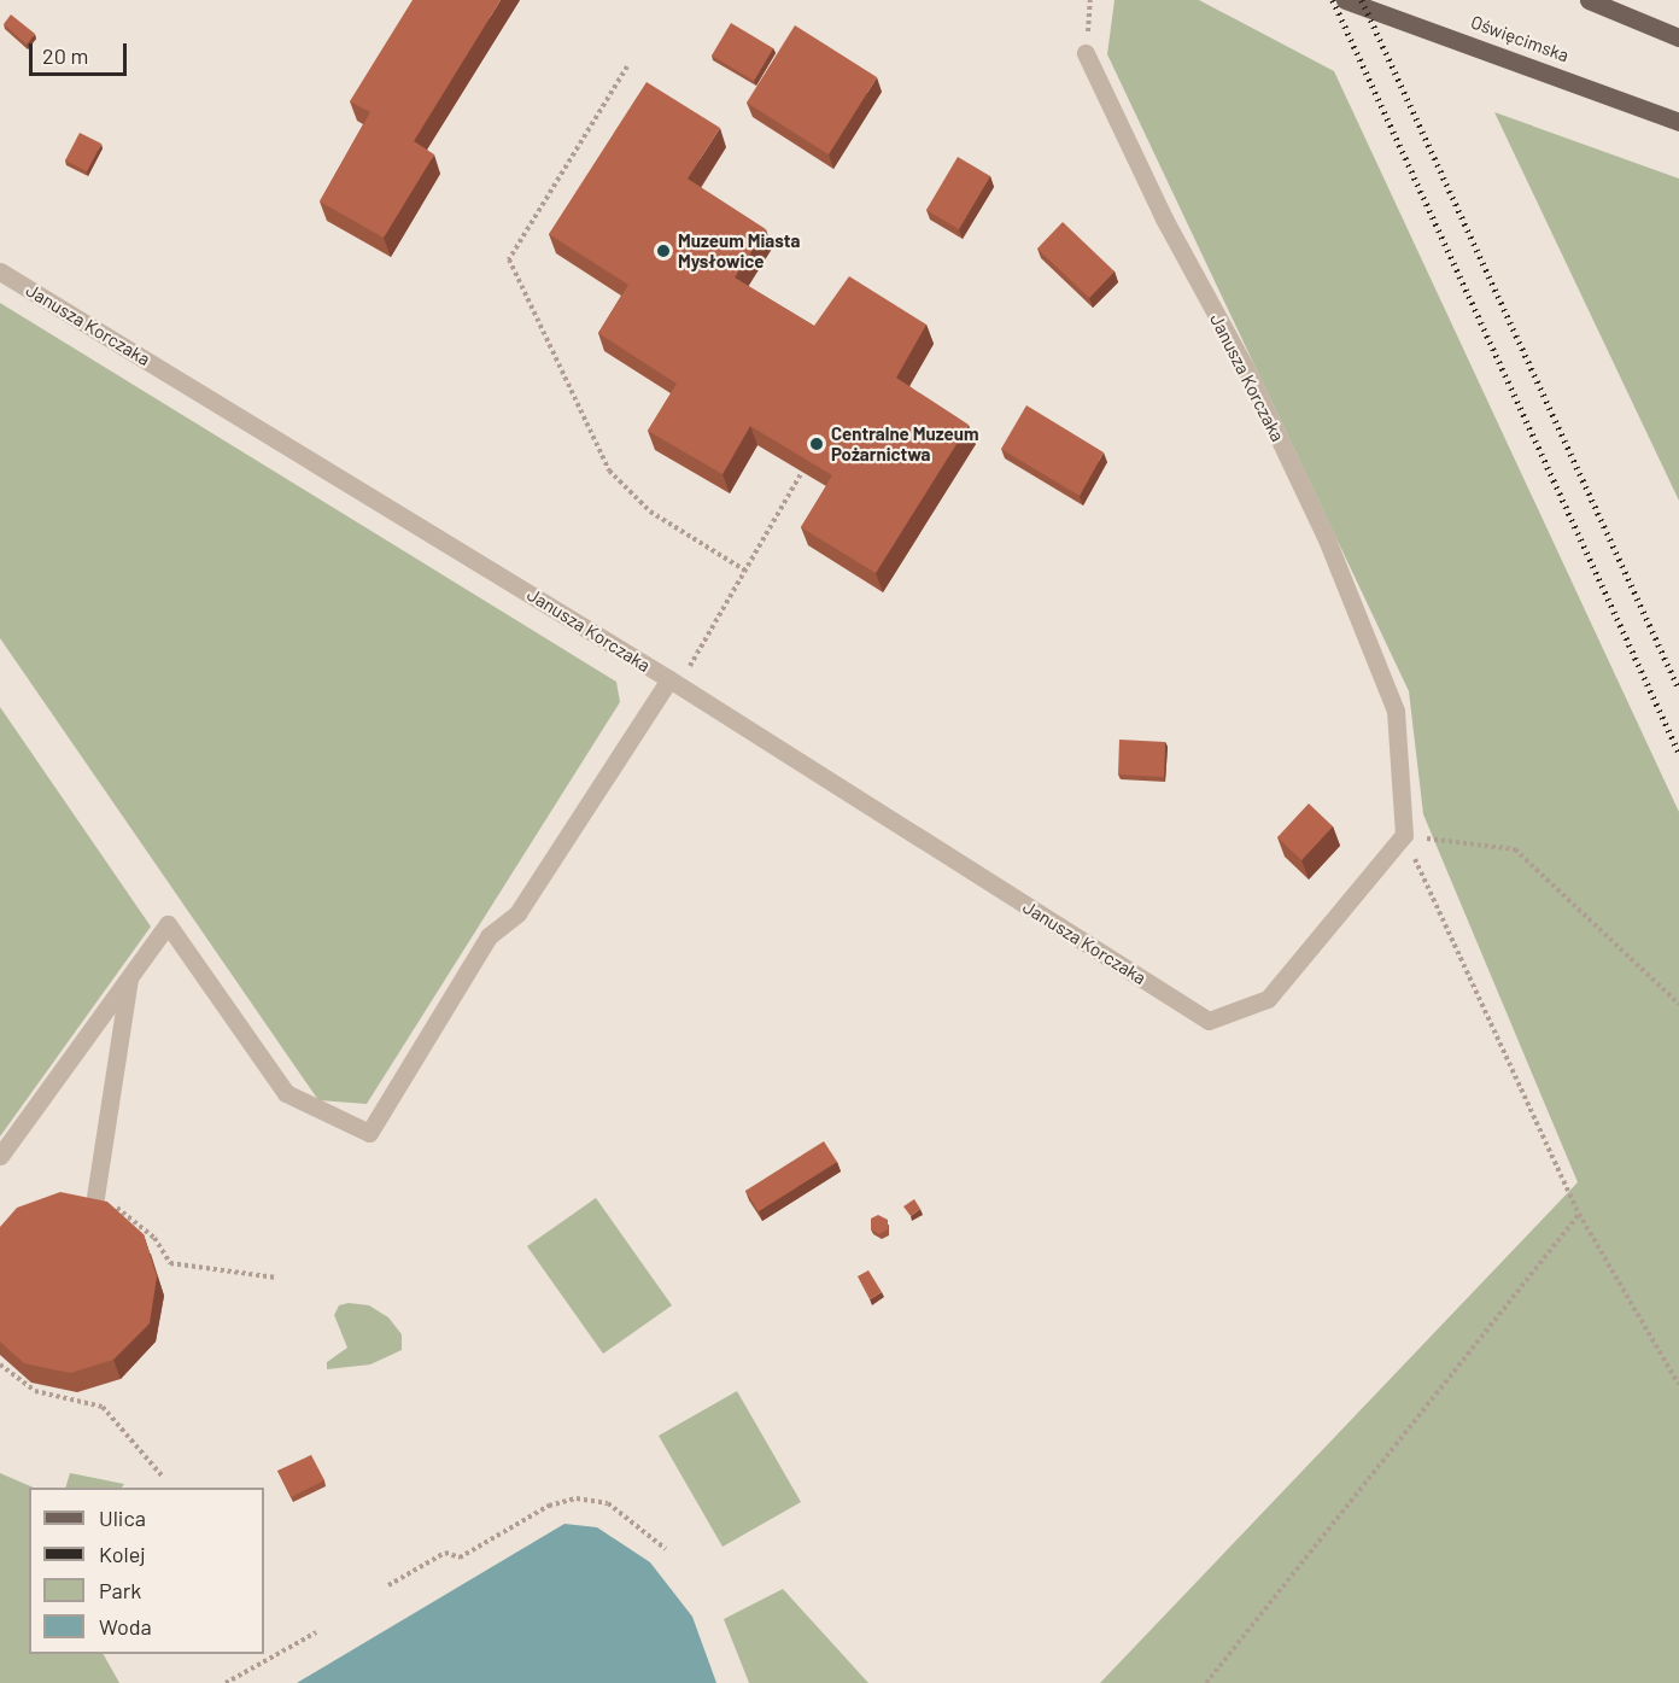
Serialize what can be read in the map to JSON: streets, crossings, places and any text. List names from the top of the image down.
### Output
{
  "streets": {
    "main road": ["Oświęcimska"],
    "street": ["Janusza Korczaka"]
  },
  "places": ["Muzeum Miasta Mysłowice", "Centralne Muzeum Pożarnictwa"],
  "legend": [
    "Ulica",
    "Kolej",
    "Park",
    "Woda"
  ],
  "scale_bar": "20 m"
}
